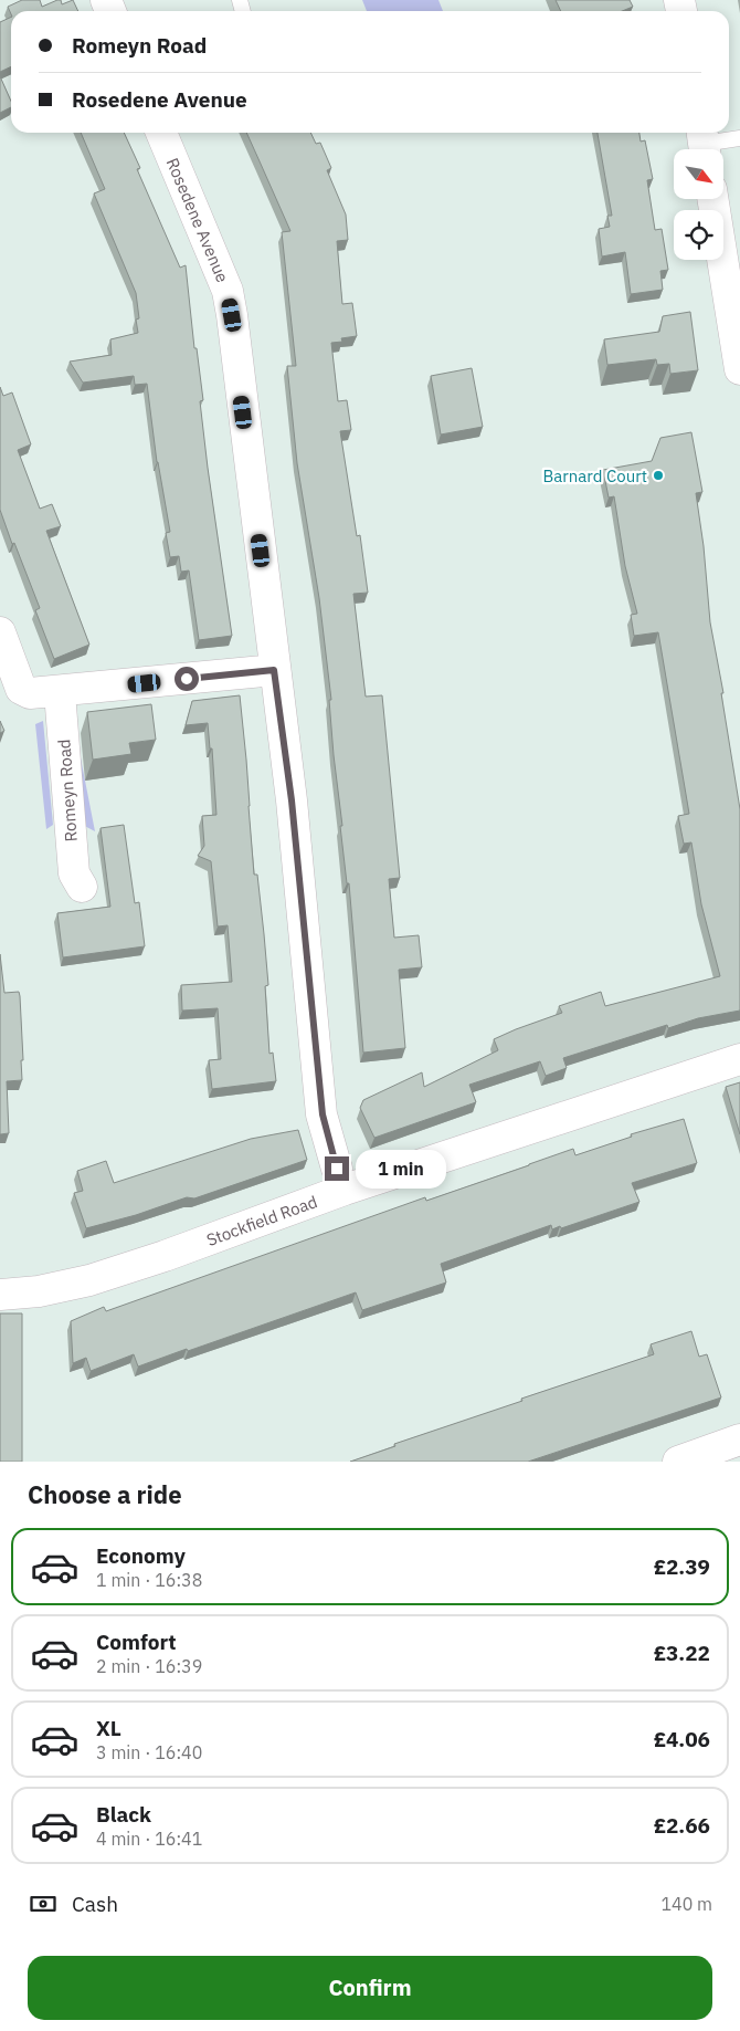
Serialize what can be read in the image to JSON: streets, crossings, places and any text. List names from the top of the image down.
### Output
{
  "streets": {
    "street": ["Rosedene Avenue", "Romeyn Road", "Stockfield Road"]
  },
  "places": ["Barnard Court"],
  "north": "bottom right",
  "page": {
    "banner": ["Romeyn Road", "Rosedene Avenue"],
    "bubble": "1 min",
    "heading": "Choose a ride",
    "list": [
      {
        "name": "Economy",
        "note": "1 min · 16:38",
        "value": "£2.39"
      },
      {
        "name": "Comfort",
        "note": "2 min · 16:39",
        "value": "£3.22"
      },
      {
        "name": "XL",
        "note": "3 min · 16:40",
        "value": "£4.06"
      },
      {
        "name": "Black",
        "note": "4 min · 16:41",
        "value": "£2.66"
      }
    ],
    "pay": ["Cash", "140 m"],
    "buttons": "Confirm"
  }
}
